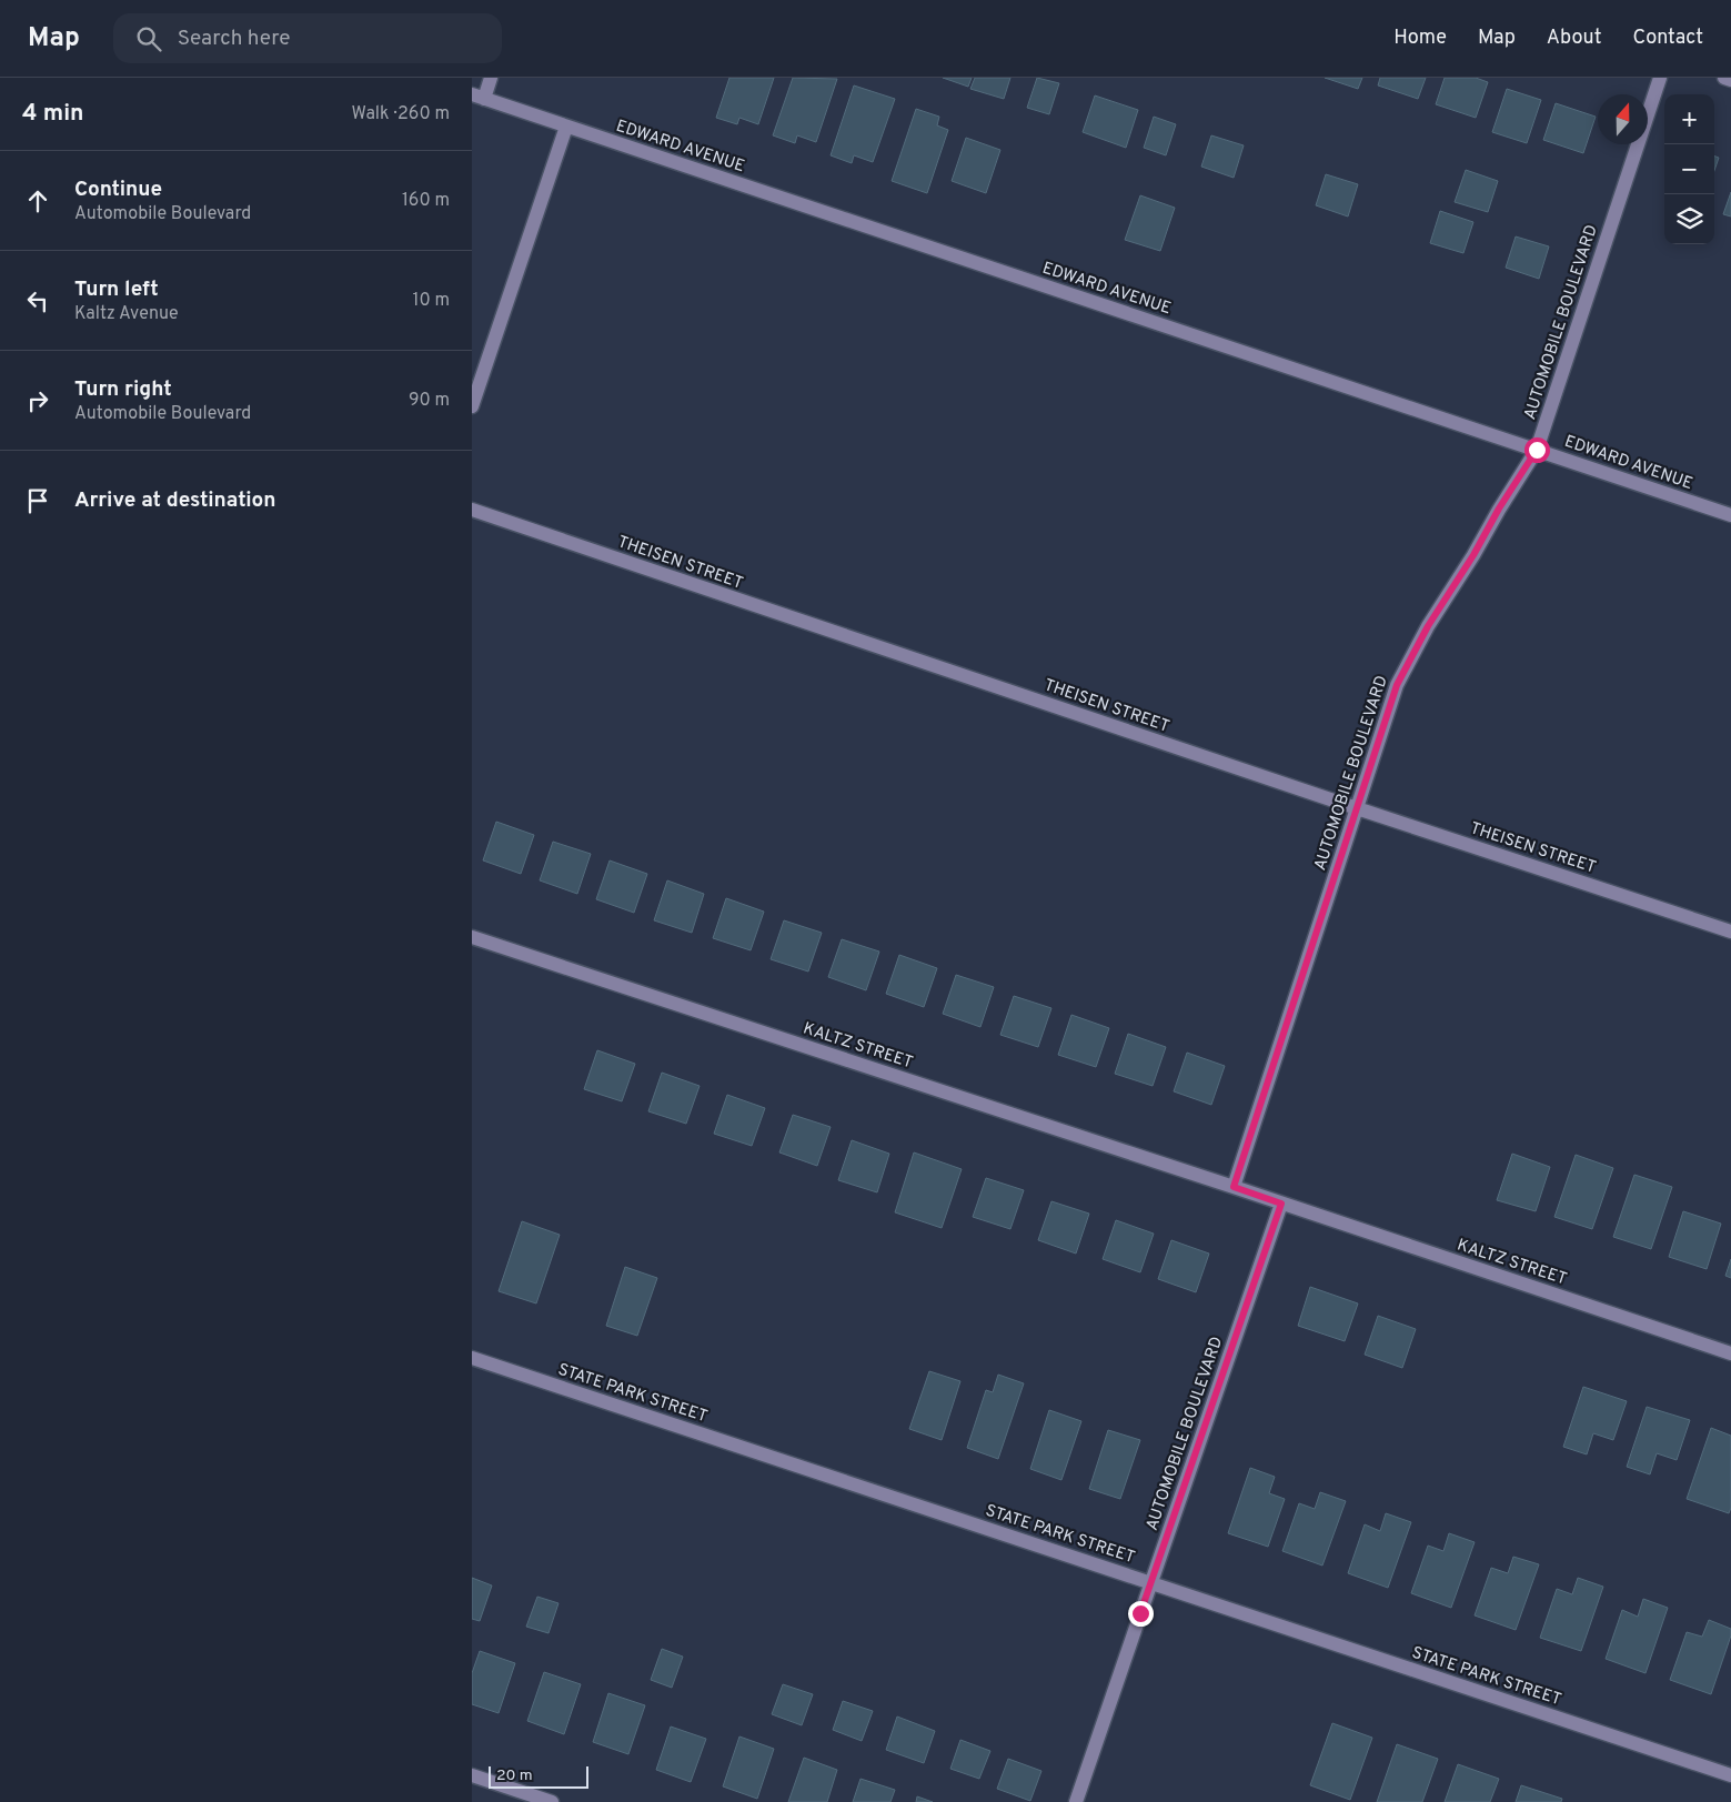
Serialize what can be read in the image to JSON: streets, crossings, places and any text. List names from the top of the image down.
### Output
{
  "streets": {
    "street": [
      "EDWARD AVENUE",
      "AUTOMOBILE BOULEVARD",
      "THEISEN STREET",
      "KALTZ STREET",
      "STATE PARK STREET"
    ]
  },
  "crossings": [
    ["EDWARD AVENUE", "AUTOMOBILE BOULEVARD"],
    ["AUTOMOBILE BOULEVARD", "THEISEN STREET"],
    ["AUTOMOBILE BOULEVARD", "KALTZ STREET"],
    ["AUTOMOBILE BOULEVARD", "STATE PARK STREET"]
  ],
  "scale_bar": "20 m",
  "north": "top",
  "page": {
    "header": "Map",
    "search": "Search here",
    "nav": [
      "Home",
      "Map",
      "About",
      "Contact"
    ],
    "heading": ["4 min", "Walk · 260 m"],
    "map_buttons": ["+", "−"],
    "list": [
      ["Continue", "Automobile Boulevard", "160 m"],
      ["Turn left", "Kaltz Avenue", "10 m"],
      ["Turn right", "Automobile Boulevard", "90 m"],
      "Arrive at destination"
    ],
    "scale": "20 m"
  }
}
